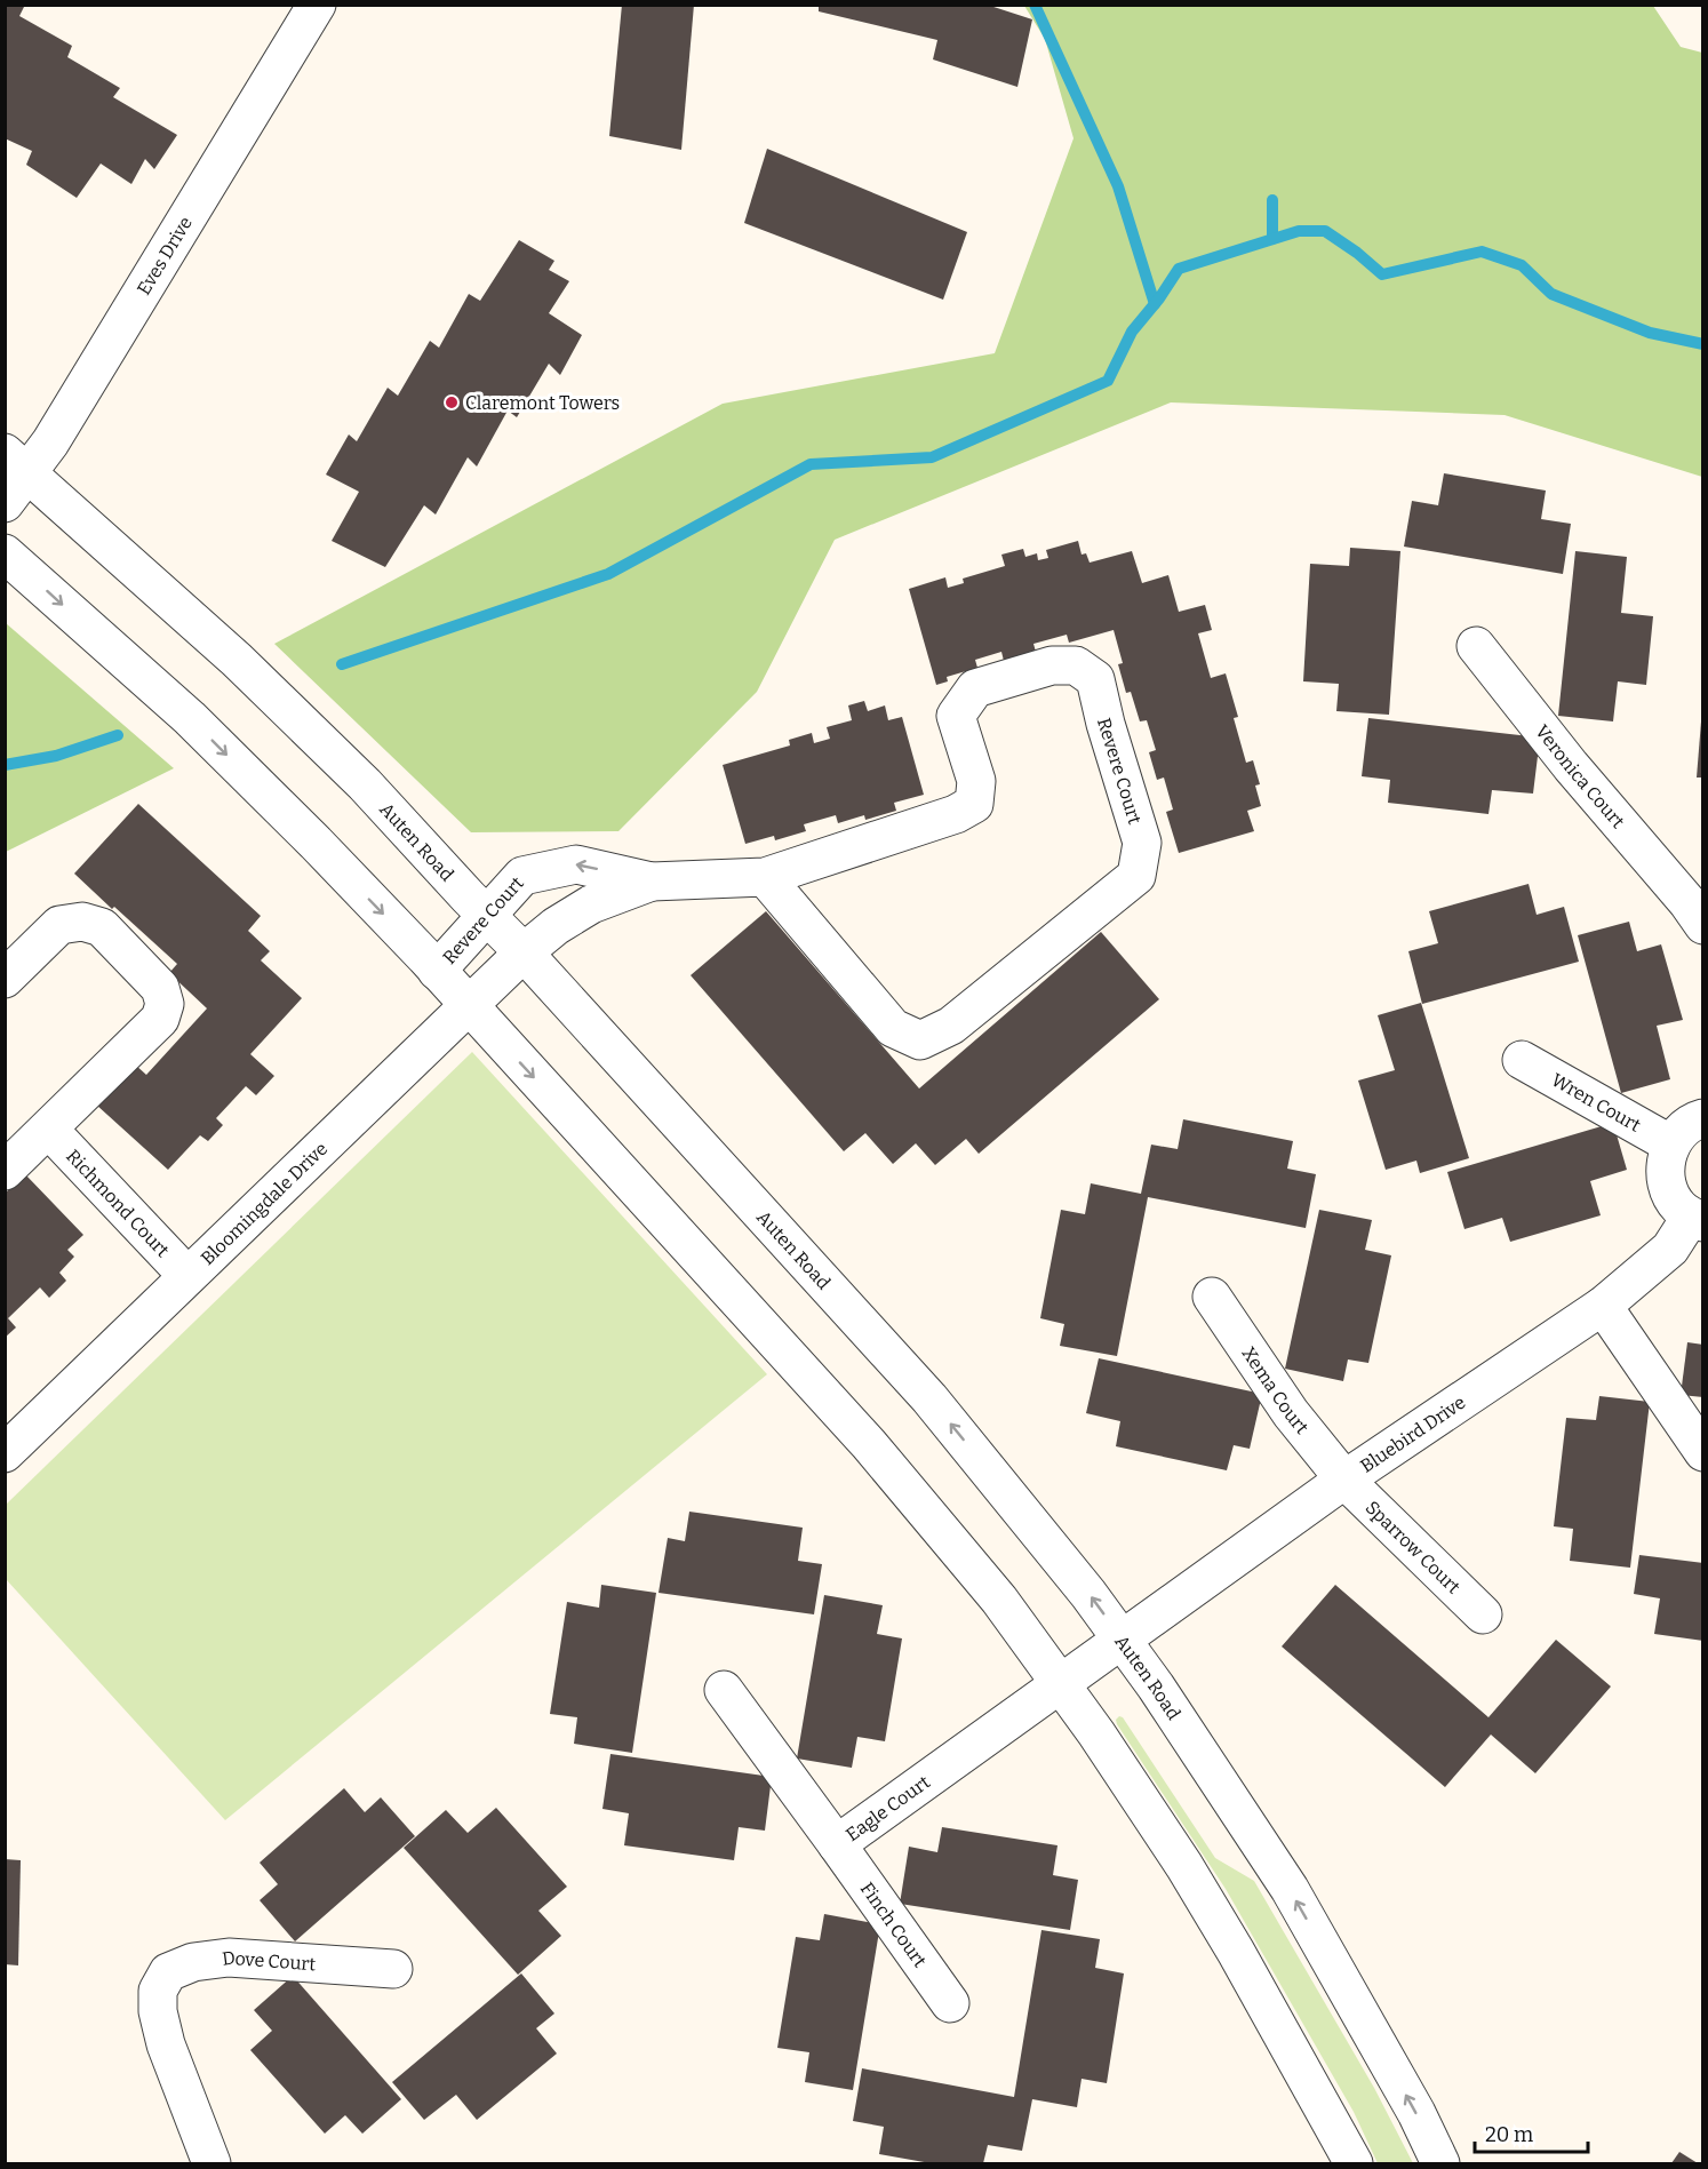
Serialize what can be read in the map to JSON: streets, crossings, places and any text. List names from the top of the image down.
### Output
{
  "streets": {
    "street": [
      "Eves Drive",
      "Revere Court",
      "Veronica Court",
      "Auten Road",
      "Wren Court",
      "Richmond Court",
      "Bloomingdale Drive",
      "Xema Court",
      "Bluebird Drive",
      "Sparrow Court",
      "Eagle Court",
      "Finch Court",
      "Dove Court"
    ]
  },
  "crossings": [
    ["Eves Drive", "Auten Road"],
    ["Revere Court", "Auten Road"],
    ["Revere Court", "Bloomingdale Drive"],
    ["Auten Road", "Bloomingdale Drive"],
    ["Auten Road", "Bluebird Drive"],
    ["Wren Court", "Bluebird Drive"],
    ["Richmond Court", "Bloomingdale Drive"],
    ["Xema Court", "Bluebird Drive"],
    ["Xema Court", "Sparrow Court"],
    ["Bluebird Drive", "Sparrow Court"],
    ["Bluebird Drive", "Eagle Court"],
    ["Eagle Court", "Finch Court"]
  ],
  "places": ["Claremont Towers"],
  "scale_bar": "20 m"
}
